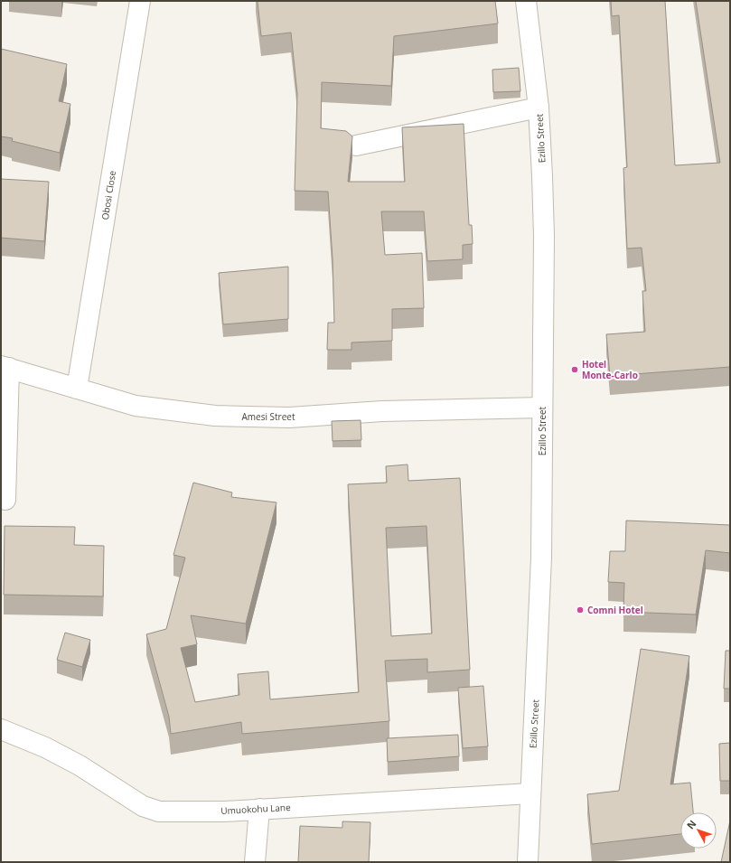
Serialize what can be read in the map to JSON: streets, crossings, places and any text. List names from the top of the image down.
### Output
{
  "streets": {
    "street": [
      "Ezillo Street",
      "Obosi Close",
      "Amesi Street",
      "Umuokohu Lane"
    ]
  },
  "crossings": [
    ["Ezillo Street", "Amesi Street"],
    ["Ezillo Street", "Umuokohu Lane"],
    ["Obosi Close", "Amesi Street"]
  ],
  "places": ["Hotel Monte-Carlo", "Comni Hotel"],
  "north": "top left"
}
